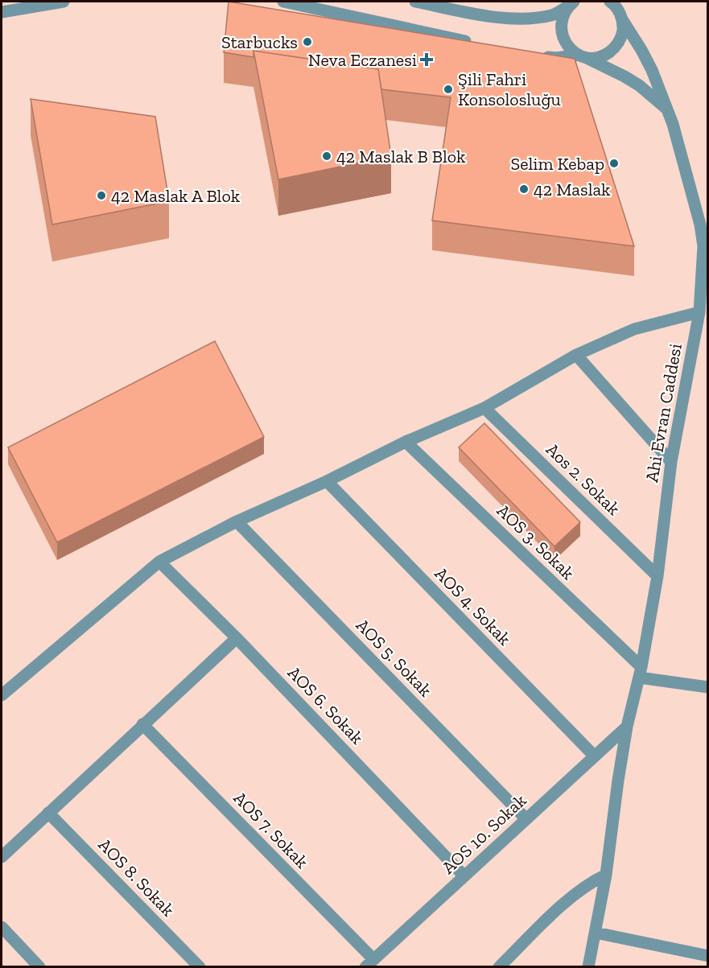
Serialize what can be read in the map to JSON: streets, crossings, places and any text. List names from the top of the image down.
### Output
{
  "streets": {
    "street": [
      "Ahi Evran Caddesi",
      "Aos 2. Sokak",
      "AOS 3. Sokak",
      "AOS 4. Sokak",
      "AOS 5. Sokak",
      "AOS 6. Sokak",
      "AOS 7. Sokak",
      "AOS 10. Sokak",
      "AOS 8. Sokak"
    ]
  },
  "crossings": [
    ["Ahi Evran Caddesi", "Aos 2. Sokak"],
    ["Ahi Evran Caddesi", "AOS 3. Sokak"],
    ["Ahi Evran Caddesi", "AOS 10. Sokak"],
    ["AOS 4. Sokak", "AOS 10. Sokak"],
    ["AOS 5. Sokak", "AOS 10. Sokak"],
    ["AOS 6. Sokak", "AOS 10. Sokak"],
    ["AOS 7. Sokak", "AOS 10. Sokak"]
  ],
  "places": {
    "other": [
      "Starbucks",
      "Şili Fahri Konsolosluğu",
      "42 Maslak B Blok",
      "Selim Kebap",
      "42 Maslak",
      "42 Maslak A Blok"
    ],
    "health": ["Neva Eczanesi"]
  }
}
